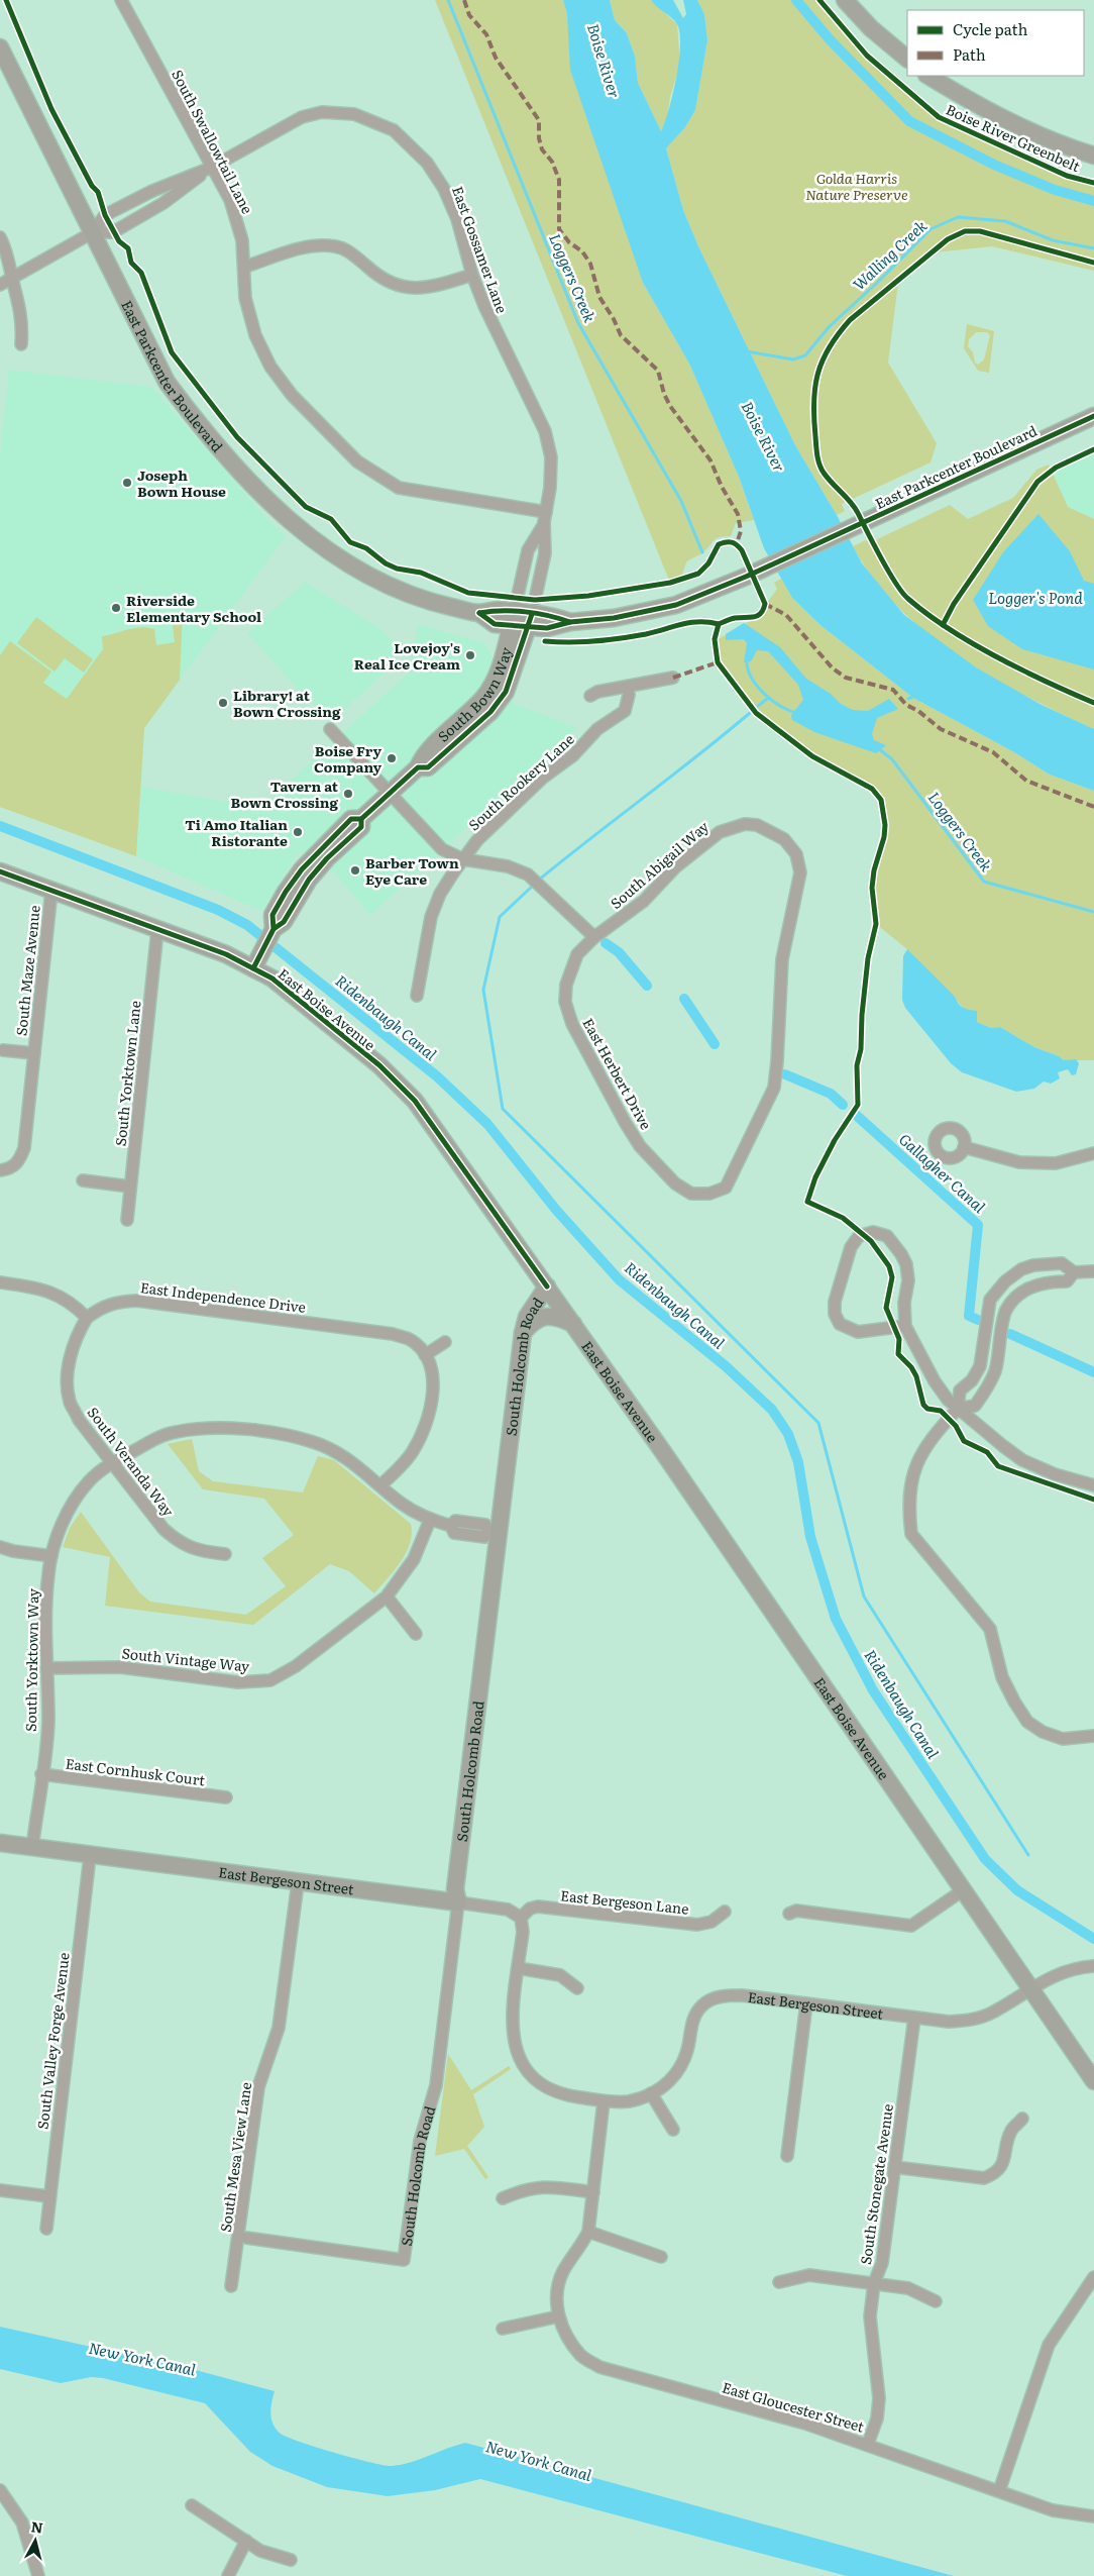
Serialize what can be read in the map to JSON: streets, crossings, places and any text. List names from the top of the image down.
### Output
{
  "streets": {
    "street": [
      "South Swallowtail Lane",
      "East Gossamer Lane",
      "East Parkcenter Boulevard",
      "South Bown Way",
      "South Rookery Lane",
      "South Abigail Way",
      "South Maze Avenue",
      "East Boise Avenue",
      "South Yorktown Lane",
      "East Herbert Drive",
      "East Independence Drive",
      "South Holcomb Road",
      "South Veranda Way",
      "South Vintage Way",
      "South Yorktown Way",
      "East Cornhusk Court",
      "East Bergeson Street",
      "East Bergeson Lane",
      "South Valley Forge Avenue",
      "South Mesa View Lane",
      "South Stonegate Avenue",
      "East Gloucester Street"
    ],
    "cycle path": ["Boise River Greenbelt"]
  },
  "crossings": [
    ["South Swallowtail Lane", "East Gossamer Lane"],
    ["East Gossamer Lane", "East Parkcenter Boulevard"],
    ["East Gossamer Lane", "South Bown Way"],
    ["East Parkcenter Boulevard", "South Bown Way"],
    ["South Bown Way", "East Boise Avenue"],
    ["South Abigail Way", "East Herbert Drive"],
    ["South Maze Avenue", "East Boise Avenue"],
    ["East Boise Avenue", "South Yorktown Lane"],
    ["East Boise Avenue", "South Holcomb Road"],
    ["East Boise Avenue", "East Bergeson Street"],
    ["East Independence Drive", "South Veranda Way"],
    ["South Holcomb Road", "South Yorktown Way"],
    ["South Holcomb Road", "East Bergeson Street"],
    ["South Veranda Way", "South Yorktown Way"],
    ["South Vintage Way", "South Yorktown Way"],
    ["South Yorktown Way", "East Cornhusk Court"],
    ["South Yorktown Way", "East Bergeson Street"],
    ["East Bergeson Street", "East Bergeson Lane"],
    ["East Bergeson Street", "South Valley Forge Avenue"],
    ["East Bergeson Street", "South Mesa View Lane"],
    ["East Bergeson Street", "South Stonegate Avenue"],
    ["South Stonegate Avenue", "East Gloucester Street"]
  ],
  "water": [
    "Boise River",
    "Walling Creek",
    "Loggers Creek",
    "Logger's Pond",
    "Ridenbaugh Canal",
    "Gallagher Canal",
    "New York Canal"
  ],
  "parks": ["Golda Harris Nature Preserve"],
  "places": [
    "Joseph Bown House",
    "Riverside Elementary School",
    "Lovejoy's Real Ice Cream",
    "Library! at Bown Crossing",
    "Boise Fry Company",
    "Tavern at Bown Crossing",
    "Ti Amo Italian Ristorante",
    "Barber Town Eye Care"
  ],
  "legend": ["Cycle path", "Path"],
  "north": "top"
}
